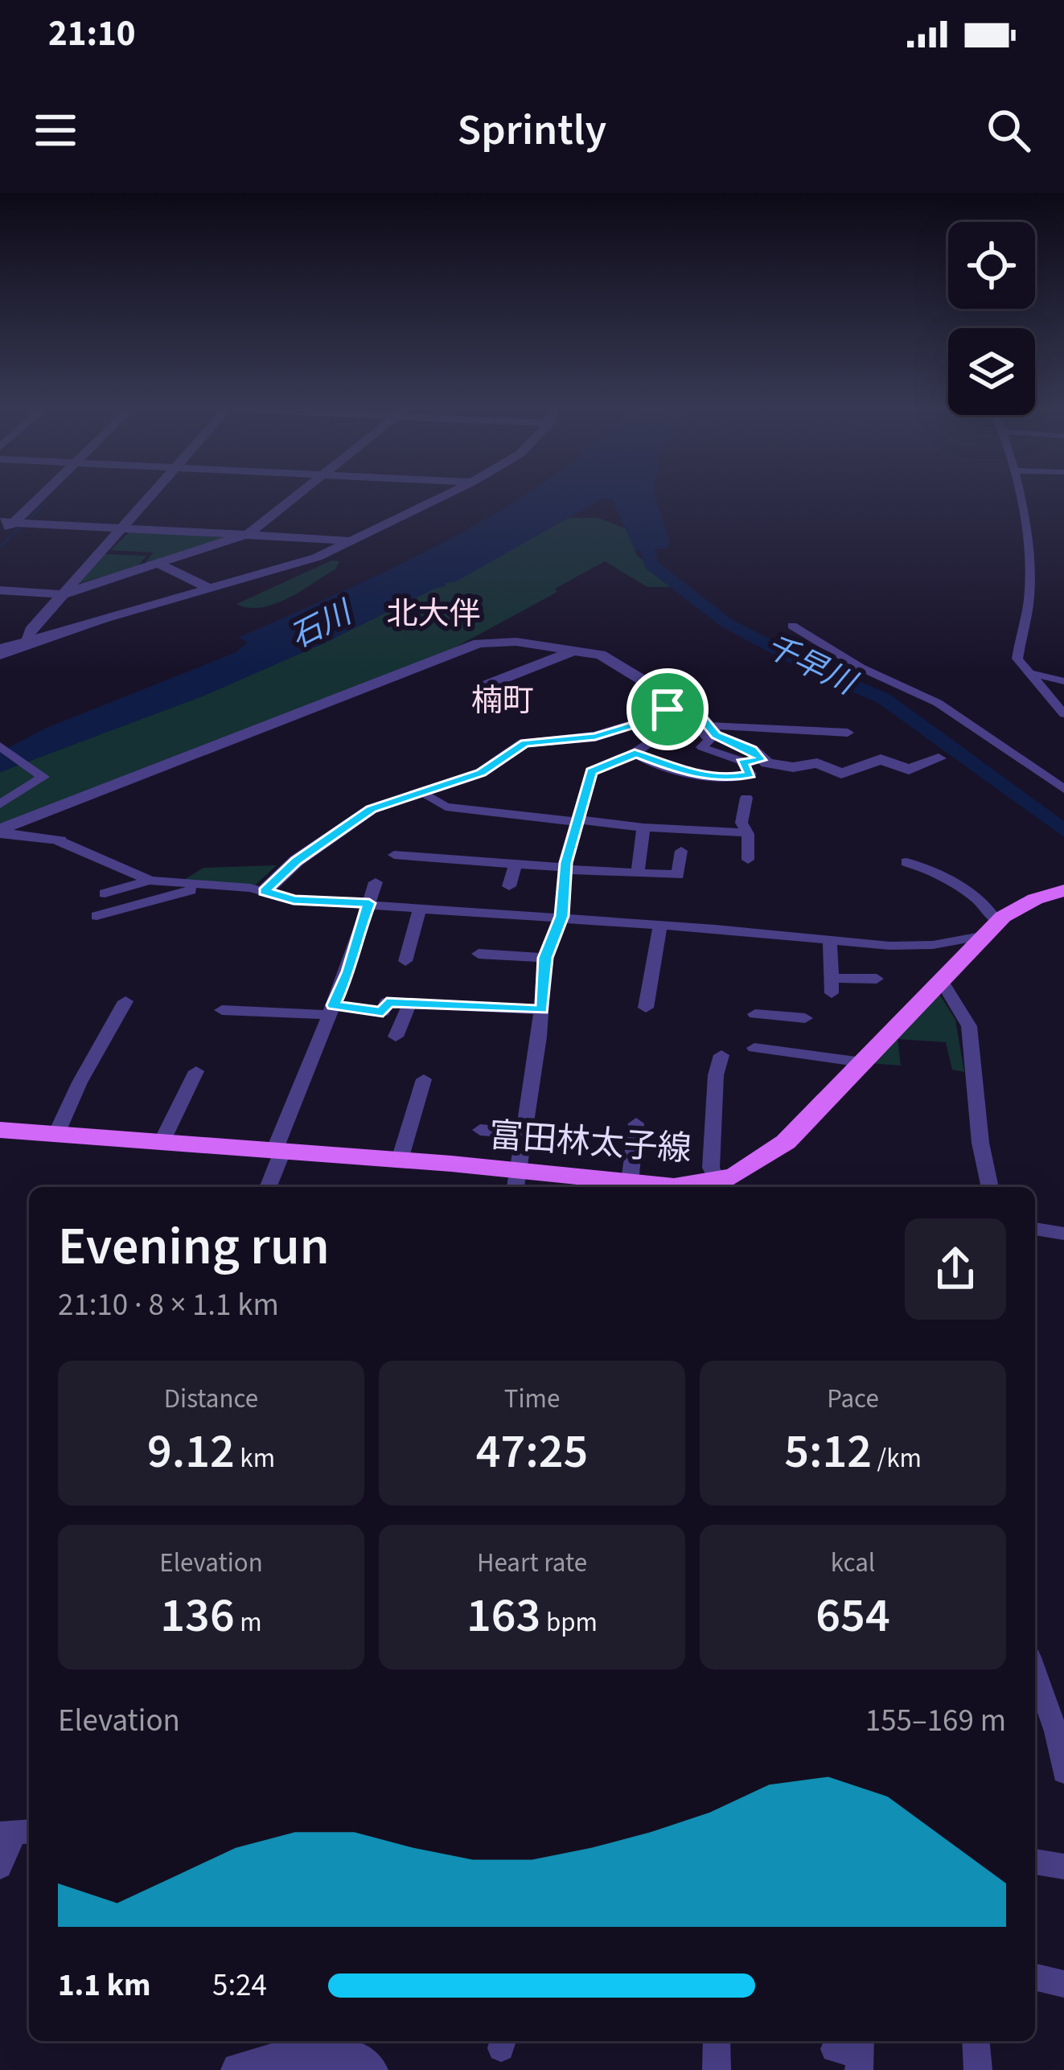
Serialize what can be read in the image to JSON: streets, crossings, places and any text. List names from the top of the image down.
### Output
{
  "streets": {
    "main road": ["富田林太子線"]
  },
  "districts": ["北大伴", "楠町"],
  "water": ["石川", "千早川"],
  "page": {
    "status": "21:10",
    "header": "Sprintly",
    "heading": ["Evening run", "21:10 · 8 × 1.1 km"],
    "stats": [
      ["Distance", "9.12 km"],
      ["Time", "47:25"],
      ["Pace", "5:12 /km"],
      ["Elevation", "136 m"],
      ["Heart rate", "163 bpm"],
      ["kcal", "654"]
    ],
    "chart": ["Elevation", "155–169 m"],
    "list": [
      {
        "name": "1.1 km",
        "note": "5:24"
      }
    ]
  }
}
